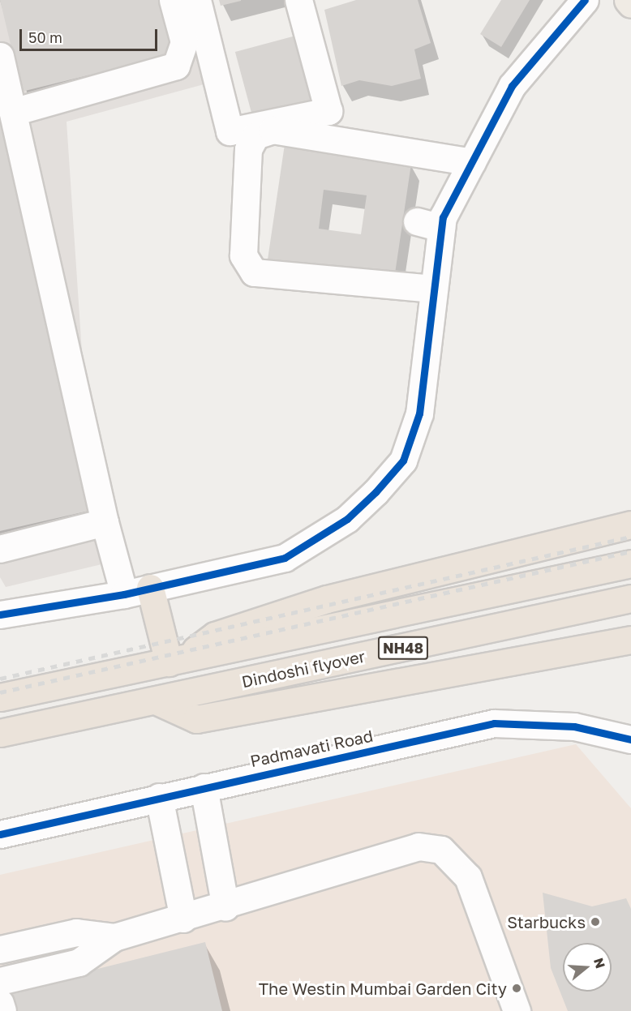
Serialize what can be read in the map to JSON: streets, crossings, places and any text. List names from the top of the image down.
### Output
{
  "streets": {
    "highway": ["NH48", "Dindoshi flyover"],
    "street": ["Padmavati Road"]
  },
  "crossings": [
    ["NH48", "Dindoshi flyover"]
  ],
  "places": ["Starbucks", "The Westin Mumbai Garden City"],
  "scale_bar": "50 m",
  "north": "right"
}
